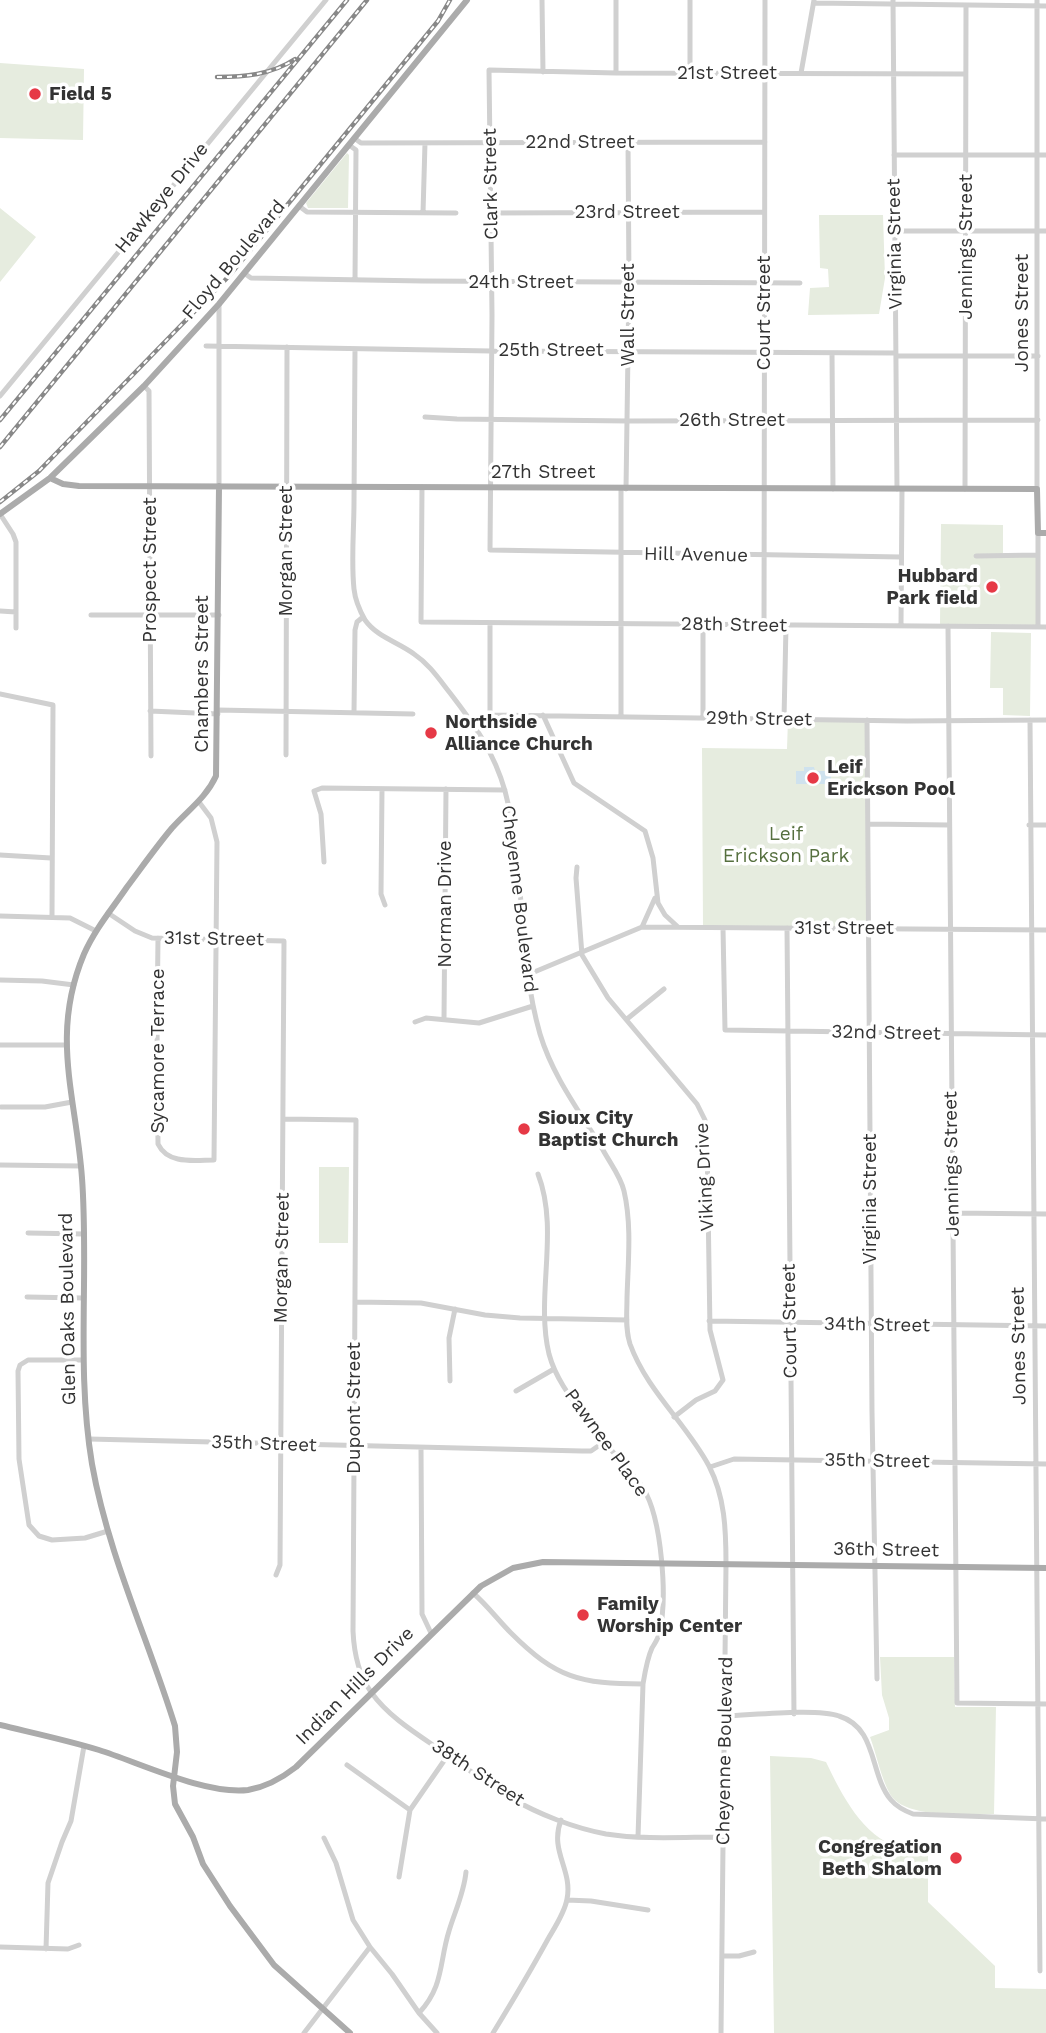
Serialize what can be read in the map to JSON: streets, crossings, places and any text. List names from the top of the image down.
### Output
{
  "streets": {
    "main road": [
      "Floyd Boulevard",
      "Jones Street",
      "27th Street",
      "Chambers Street",
      "Glen Oaks Boulevard",
      "36th Street",
      "Indian Hills Drive"
    ],
    "street": [
      "21st Street",
      "22nd Street",
      "Clark Street",
      "Hawkeye Drive",
      "23rd Street",
      "Virginia Street",
      "Jennings Street",
      "24th Street",
      "Court Street",
      "Wall Street",
      "25th Street",
      "26th Street",
      "Morgan Street",
      "Hill Avenue",
      "Prospect Street",
      "28th Street",
      "29th Street",
      "Cheyenne Boulevard",
      "Norman Drive",
      "31st Street",
      "32nd Street",
      "Sycamore Terrace",
      "Viking Drive",
      "34th Street",
      "Dupont Street",
      "Pawnee Place",
      "35th Street",
      "38th Street"
    ]
  },
  "crossings": [
    ["21st Street", "Clark Street"],
    ["21st Street", "Virginia Street"],
    ["21st Street", "Jennings Street"],
    ["21st Street", "Court Street"],
    ["22nd Street", "Clark Street"],
    ["22nd Street", "Floyd Boulevard"],
    ["22nd Street", "Court Street"],
    ["22nd Street", "Wall Street"],
    ["Clark Street", "23rd Street"],
    ["Clark Street", "24th Street"],
    ["Clark Street", "25th Street"],
    ["Clark Street", "26th Street"],
    ["Clark Street", "27th Street"],
    ["Clark Street", "Hill Avenue"],
    ["23rd Street", "Court Street"],
    ["23rd Street", "Wall Street"],
    ["Virginia Street", "25th Street"],
    ["Virginia Street", "26th Street"],
    ["Virginia Street", "27th Street"],
    ["Virginia Street", "Hill Avenue"],
    ["Virginia Street", "28th Street"],
    ["Virginia Street", "29th Street"],
    ["Virginia Street", "31st Street"],
    ["Virginia Street", "32nd Street"],
    ["Virginia Street", "34th Street"],
    ["Virginia Street", "35th Street"],
    ["Virginia Street", "36th Street"],
    ["Jennings Street", "Jones Street"],
    ["Jennings Street", "25th Street"],
    ["Jennings Street", "26th Street"],
    ["Jennings Street", "27th Street"],
    ["Jennings Street", "28th Street"],
    ["Jennings Street", "29th Street"],
    ["Jennings Street", "31st Street"],
    ["Jennings Street", "32nd Street"],
    ["Jennings Street", "34th Street"],
    ["Jennings Street", "35th Street"],
    ["Jennings Street", "36th Street"],
    ["Floyd Boulevard", "24th Street"],
    ["Floyd Boulevard", "27th Street"],
    ["Floyd Boulevard", "Prospect Street"],
    ["Floyd Boulevard", "Chambers Street"],
    ["24th Street", "Court Street"],
    ["24th Street", "Wall Street"],
    ["Court Street", "25th Street"],
    ["Court Street", "26th Street"],
    ["Court Street", "27th Street"],
    ["Court Street", "Hill Avenue"],
    ["Court Street", "28th Street"],
    ["Court Street", "31st Street"],
    ["Court Street", "32nd Street"],
    ["Court Street", "34th Street"],
    ["Court Street", "35th Street"],
    ["Court Street", "36th Street"],
    ["Jones Street", "25th Street"],
    ["Jones Street", "26th Street"],
    ["Jones Street", "27th Street"],
    ["Jones Street", "28th Street"],
    ["Jones Street", "29th Street"],
    ["Jones Street", "31st Street"],
    ["Jones Street", "32nd Street"],
    ["Jones Street", "34th Street"],
    ["Jones Street", "35th Street"],
    ["Jones Street", "36th Street"],
    ["Wall Street", "25th Street"],
    ["Wall Street", "26th Street"],
    ["Wall Street", "27th Street"],
    ["Wall Street", "Hill Avenue"],
    ["Wall Street", "28th Street"],
    ["Wall Street", "29th Street"],
    ["25th Street", "Morgan Street"],
    ["25th Street", "Chambers Street"],
    ["27th Street", "Morgan Street"],
    ["27th Street", "Prospect Street"],
    ["27th Street", "28th Street"],
    ["27th Street", "Chambers Street"],
    ["Morgan Street", "31st Street"],
    ["Morgan Street", "Dupont Street"],
    ["Morgan Street", "35th Street"],
    ["Chambers Street", "Glen Oaks Boulevard"],
    ["29th Street", "Cheyenne Boulevard"],
    ["Cheyenne Boulevard", "Viking Drive"],
    ["Cheyenne Boulevard", "35th Street"],
    ["Cheyenne Boulevard", "36th Street"],
    ["Cheyenne Boulevard", "Indian Hills Drive"],
    ["Cheyenne Boulevard", "38th Street"],
    ["31st Street", "32nd Street"],
    ["31st Street", "Sycamore Terrace"],
    ["31st Street", "Glen Oaks Boulevard"],
    ["Viking Drive", "34th Street"],
    ["Glen Oaks Boulevard", "35th Street"],
    ["Glen Oaks Boulevard", "Indian Hills Drive"],
    ["Dupont Street", "35th Street"],
    ["Dupont Street", "Indian Hills Drive"],
    ["Dupont Street", "38th Street"],
    ["Pawnee Place", "35th Street"],
    ["Pawnee Place", "Indian Hills Drive"],
    ["Pawnee Place", "38th Street"],
    ["36th Street", "Indian Hills Drive"],
    ["Indian Hills Drive", "38th Street"]
  ],
  "parks": ["Leif Erickson Park"],
  "places": [
    "Field 5",
    "Hubbard Park field",
    "Northside Alliance Church",
    "Leif Erickson Pool",
    "Sioux City Baptist Church",
    "Family Worship Center",
    "Congregation Beth Shalom"
  ]
}
